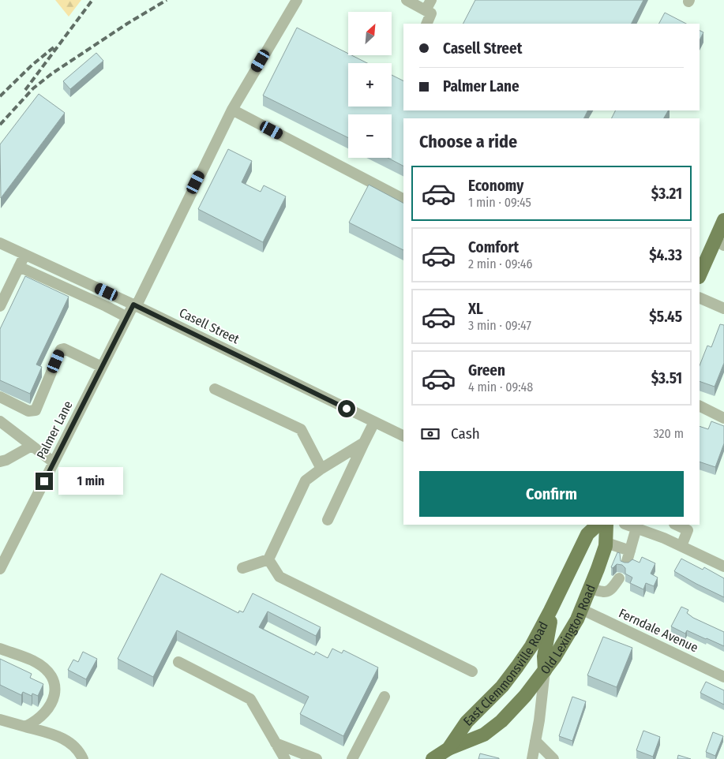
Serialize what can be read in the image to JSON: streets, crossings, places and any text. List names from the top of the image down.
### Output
{
  "streets": {
    "main road": ["Old Lexington Road", "East Clemmonsville Road"],
    "street": ["Casell Street", "Palmer Lane", "Ferndale Avenue"]
  },
  "crossings": [
    ["Casell Street", "Palmer Lane"],
    ["Old Lexington Road", "Ferndale Avenue"],
    ["Old Lexington Road", "East Clemmonsville Road"]
  ],
  "north": "top right",
  "page": {
    "map_buttons": ["+", "−"],
    "banner": ["Casell Street", "Palmer Lane"],
    "heading": "Choose a ride",
    "list": [
      {
        "name": "Economy",
        "note": "1 min · 09:45",
        "value": "$3.21"
      },
      {
        "name": "Comfort",
        "note": "2 min · 09:46",
        "value": "$4.33"
      },
      {
        "name": "XL",
        "note": "3 min · 09:47",
        "value": "$5.45"
      },
      {
        "name": "Green",
        "note": "4 min · 09:48",
        "value": "$3.51"
      }
    ],
    "pay": ["Cash", "320 m"],
    "buttons": "Confirm",
    "bubble": "1 min"
  }
}
